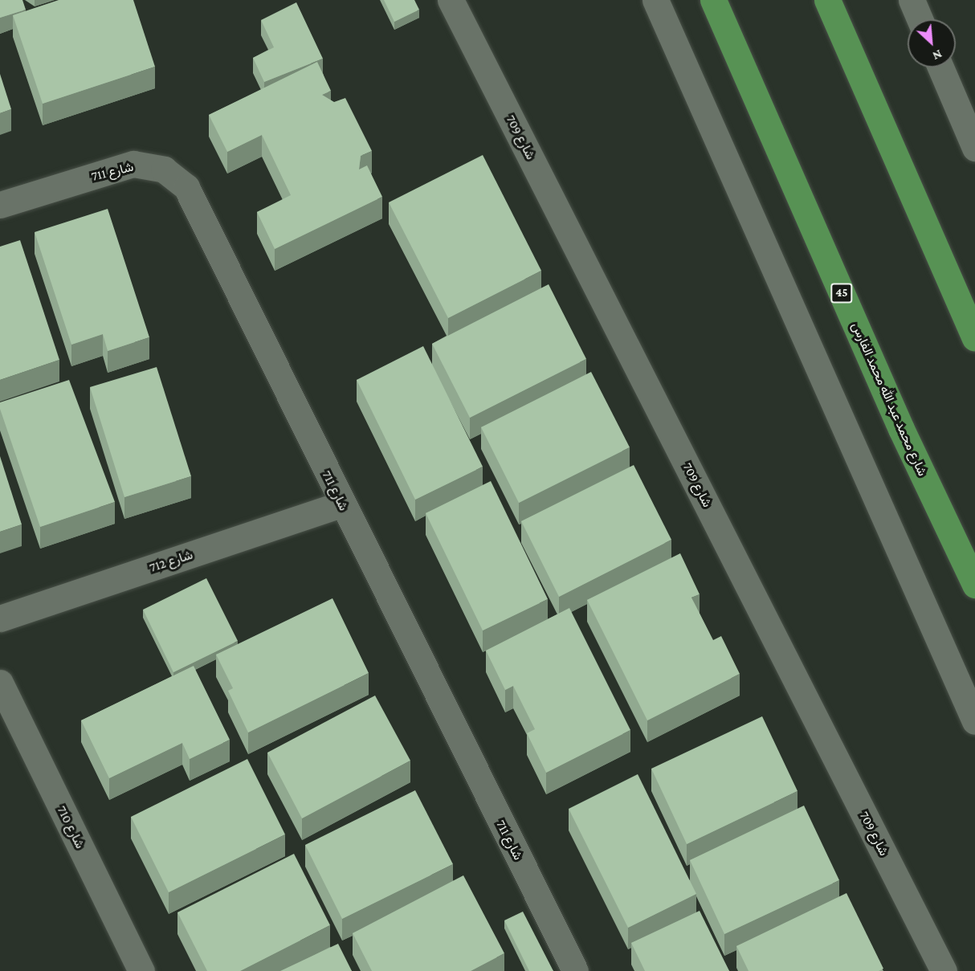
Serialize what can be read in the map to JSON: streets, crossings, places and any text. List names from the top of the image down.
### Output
{
  "streets": {
    "main road": ["45", "شارع محمد عبد الله محمد الفارس"],
    "street": [
      "شارع 709",
      "شارع 711",
      "شارع 712",
      "شارع 710"
    ]
  },
  "crossings": [
    ["شارع 711", "شارع 712"]
  ],
  "north": "bottom right"
}
